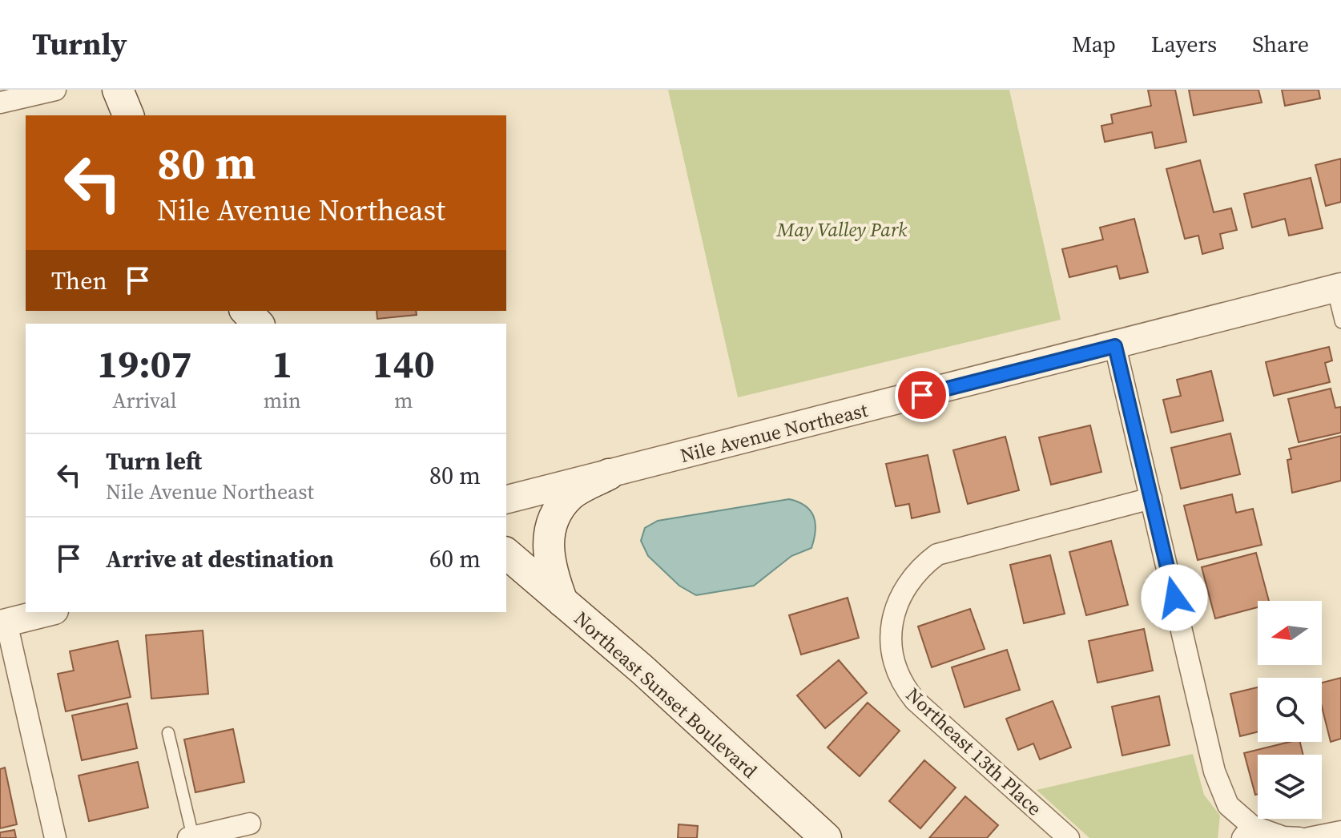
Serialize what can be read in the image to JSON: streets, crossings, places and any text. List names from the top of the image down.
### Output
{
  "streets": {
    "main road": ["Northeast Sunset Boulevard"],
    "street": ["Nile Avenue Northeast", "Northeast 13th Place"]
  },
  "parks": ["May Valley Park"],
  "north": "left",
  "page": {
    "header": "Turnly",
    "nav": ["Map", "Layers", "Share"],
    "turn": ["80 m", "Nile Avenue Northeast"],
    "then": "Then",
    "eta": [
      "19:07",
      "Arrival",
      "1",
      "min",
      "140",
      "m"
    ],
    "list": [
      {
        "name": "Turn left",
        "note": "Nile Avenue Northeast",
        "value": "80 m"
      },
      {
        "name": "Arrive at destination",
        "value": "60 m"
      }
    ]
  }
}
